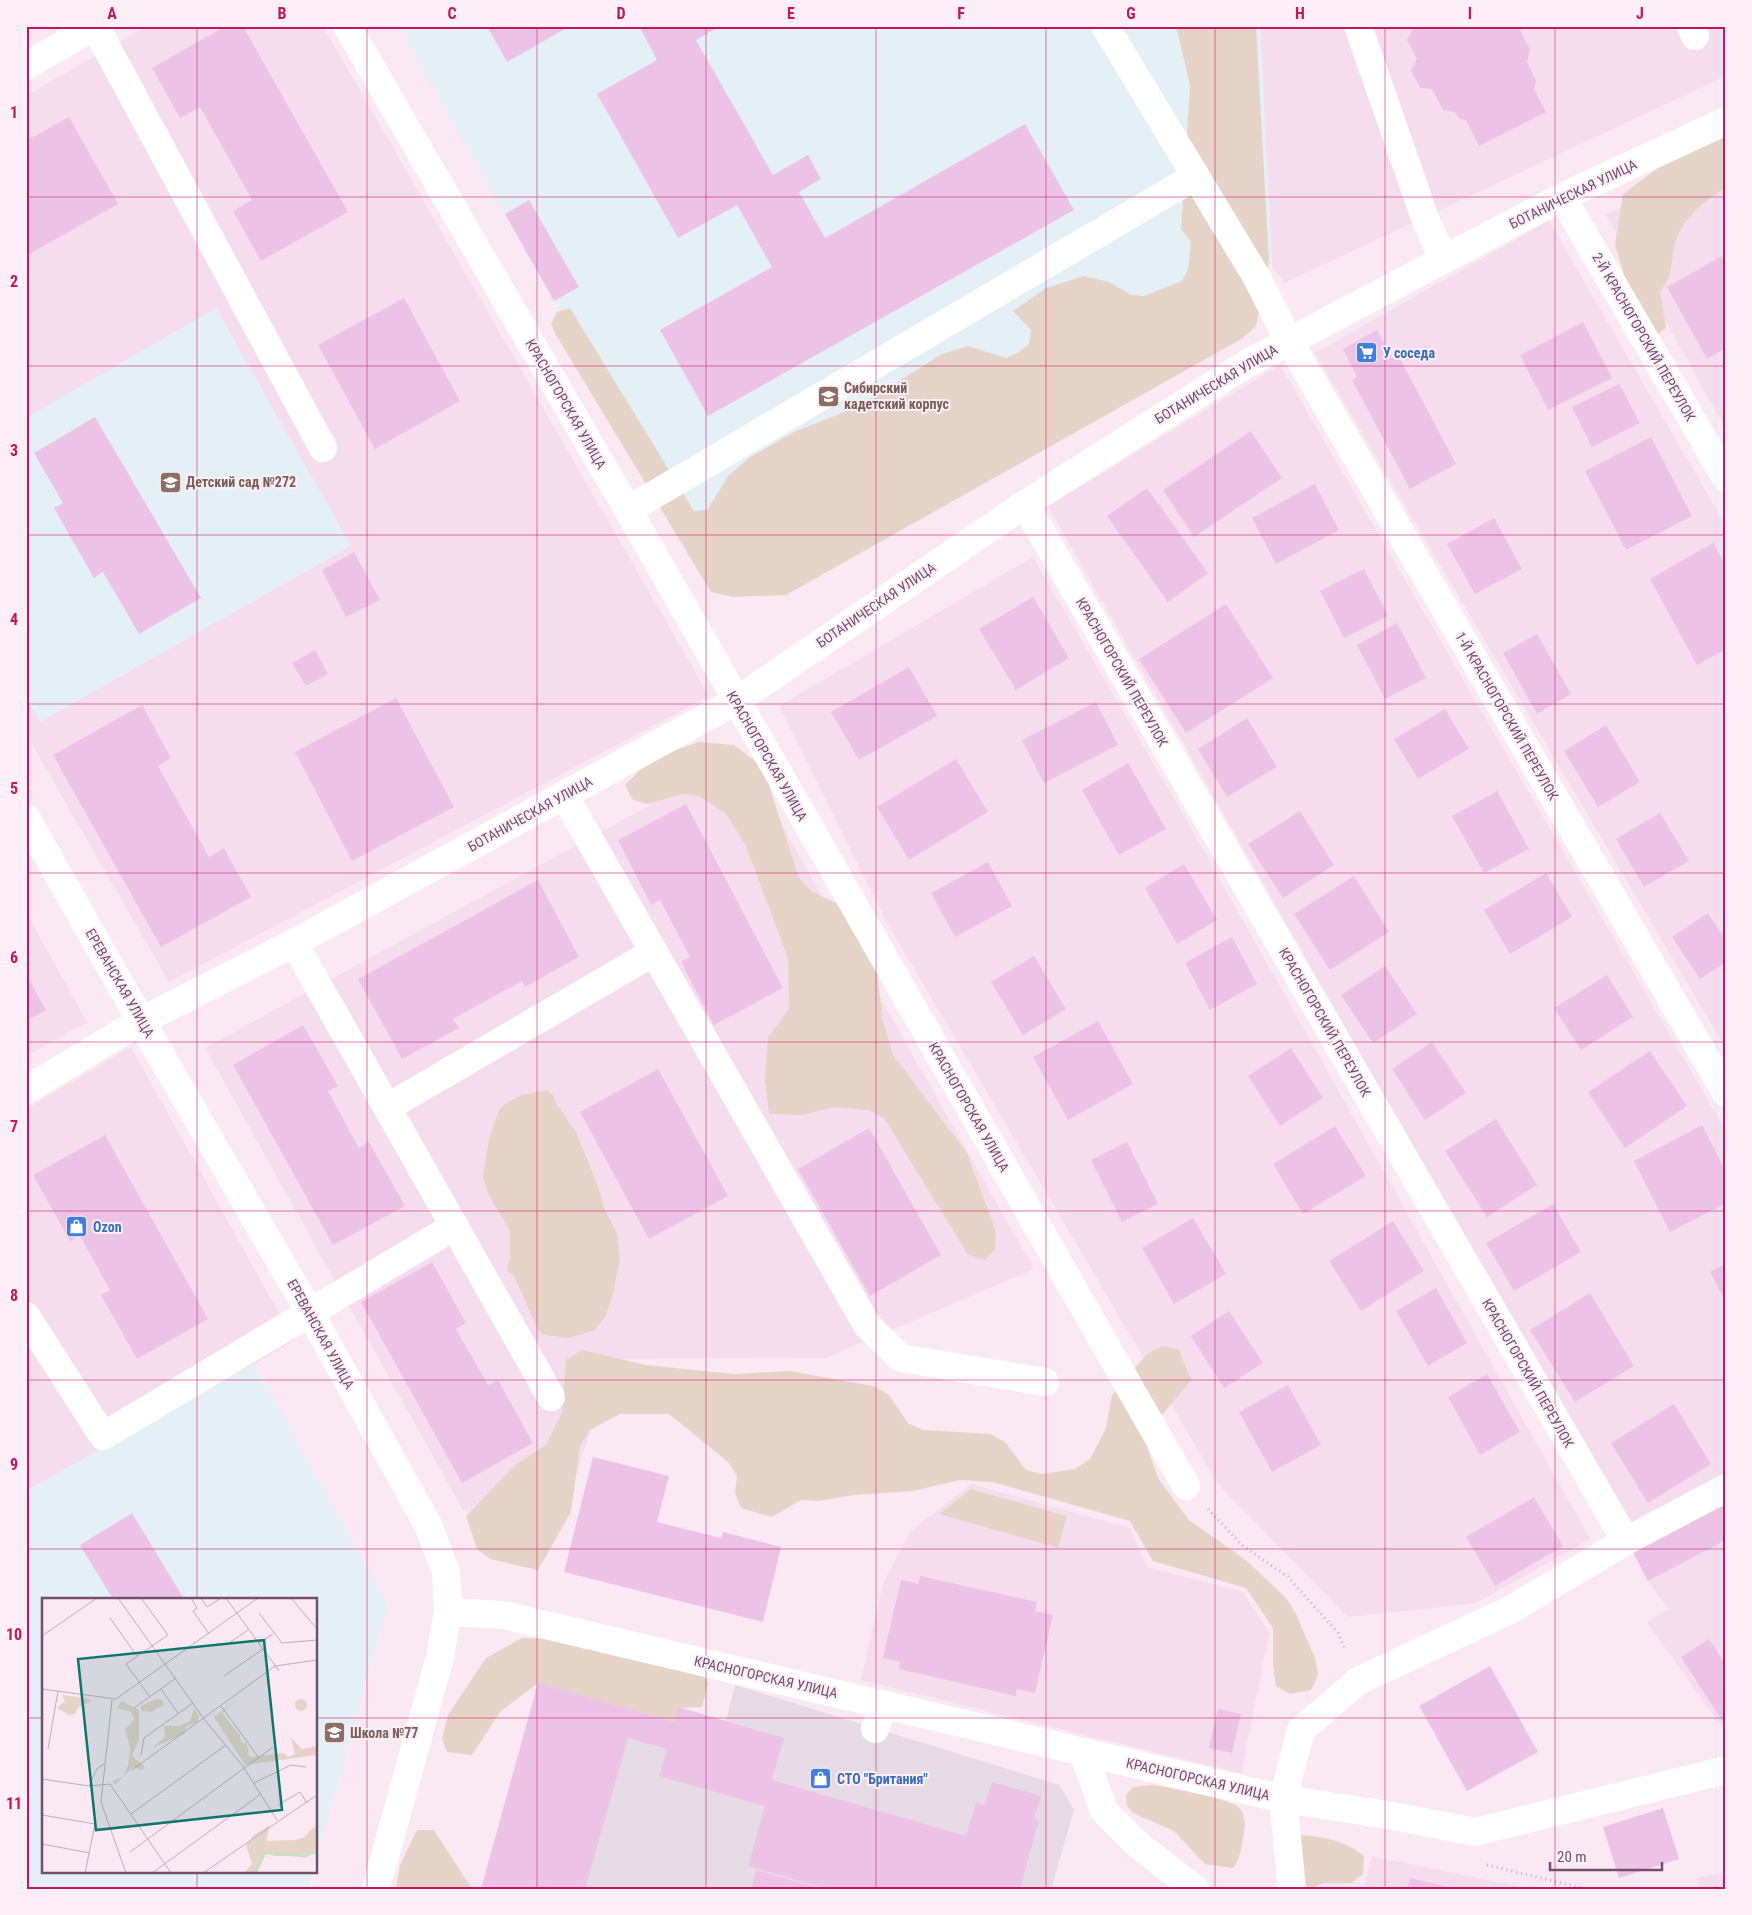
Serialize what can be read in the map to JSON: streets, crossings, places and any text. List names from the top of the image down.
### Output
{
  "streets": {
    "street": [
      "БОТАНИЧЕСКАЯ УЛИЦА",
      "2-Й КРАСНОГОРСКИЙ ПЕРЕУЛОК",
      "КРАСНОГОРСКАЯ УЛИЦА",
      "КРАСНОГОРСКИЙ ПЕРЕУЛОК",
      "1-Й КРАСНОГОРСКИЙ ПЕРЕУЛОК",
      "ЕРЕВАНСКАЯ УЛИЦА"
    ]
  },
  "crossings": [
    ["БОТАНИЧЕСКАЯ УЛИЦА", "2-Й КРАСНОГОРСКИЙ ПЕРЕУЛОК"],
    ["БОТАНИЧЕСКАЯ УЛИЦА", "КРАСНОГОРСКАЯ УЛИЦА"],
    ["БОТАНИЧЕСКАЯ УЛИЦА", "КРАСНОГОРСКИЙ ПЕРЕУЛОК"],
    ["БОТАНИЧЕСКАЯ УЛИЦА", "1-Й КРАСНОГОРСКИЙ ПЕРЕУЛОК"],
    ["БОТАНИЧЕСКАЯ УЛИЦА", "ЕРЕВАНСКАЯ УЛИЦА"],
    ["КРАСНОГОРСКАЯ УЛИЦА", "ЕРЕВАНСКАЯ УЛИЦА"]
  ],
  "places": {
    "supermarket": ["У соседа"],
    "school or university": ["Сибирский кадетский корпус", "Детский сад №272", "Школа №77"],
    "shop": ["Ozon", "СТО \"Британия\""]
  },
  "scale_bar": "20 m",
  "grid": {
    "columns": [
      "A",
      "B",
      "C",
      "D",
      "E",
      "F",
      "G",
      "H",
      "I",
      "J"
    ],
    "rows": [
      "1",
      "2",
      "3",
      "4",
      "5",
      "6",
      "7",
      "8",
      "9",
      "10",
      "11"
    ]
  }
}
